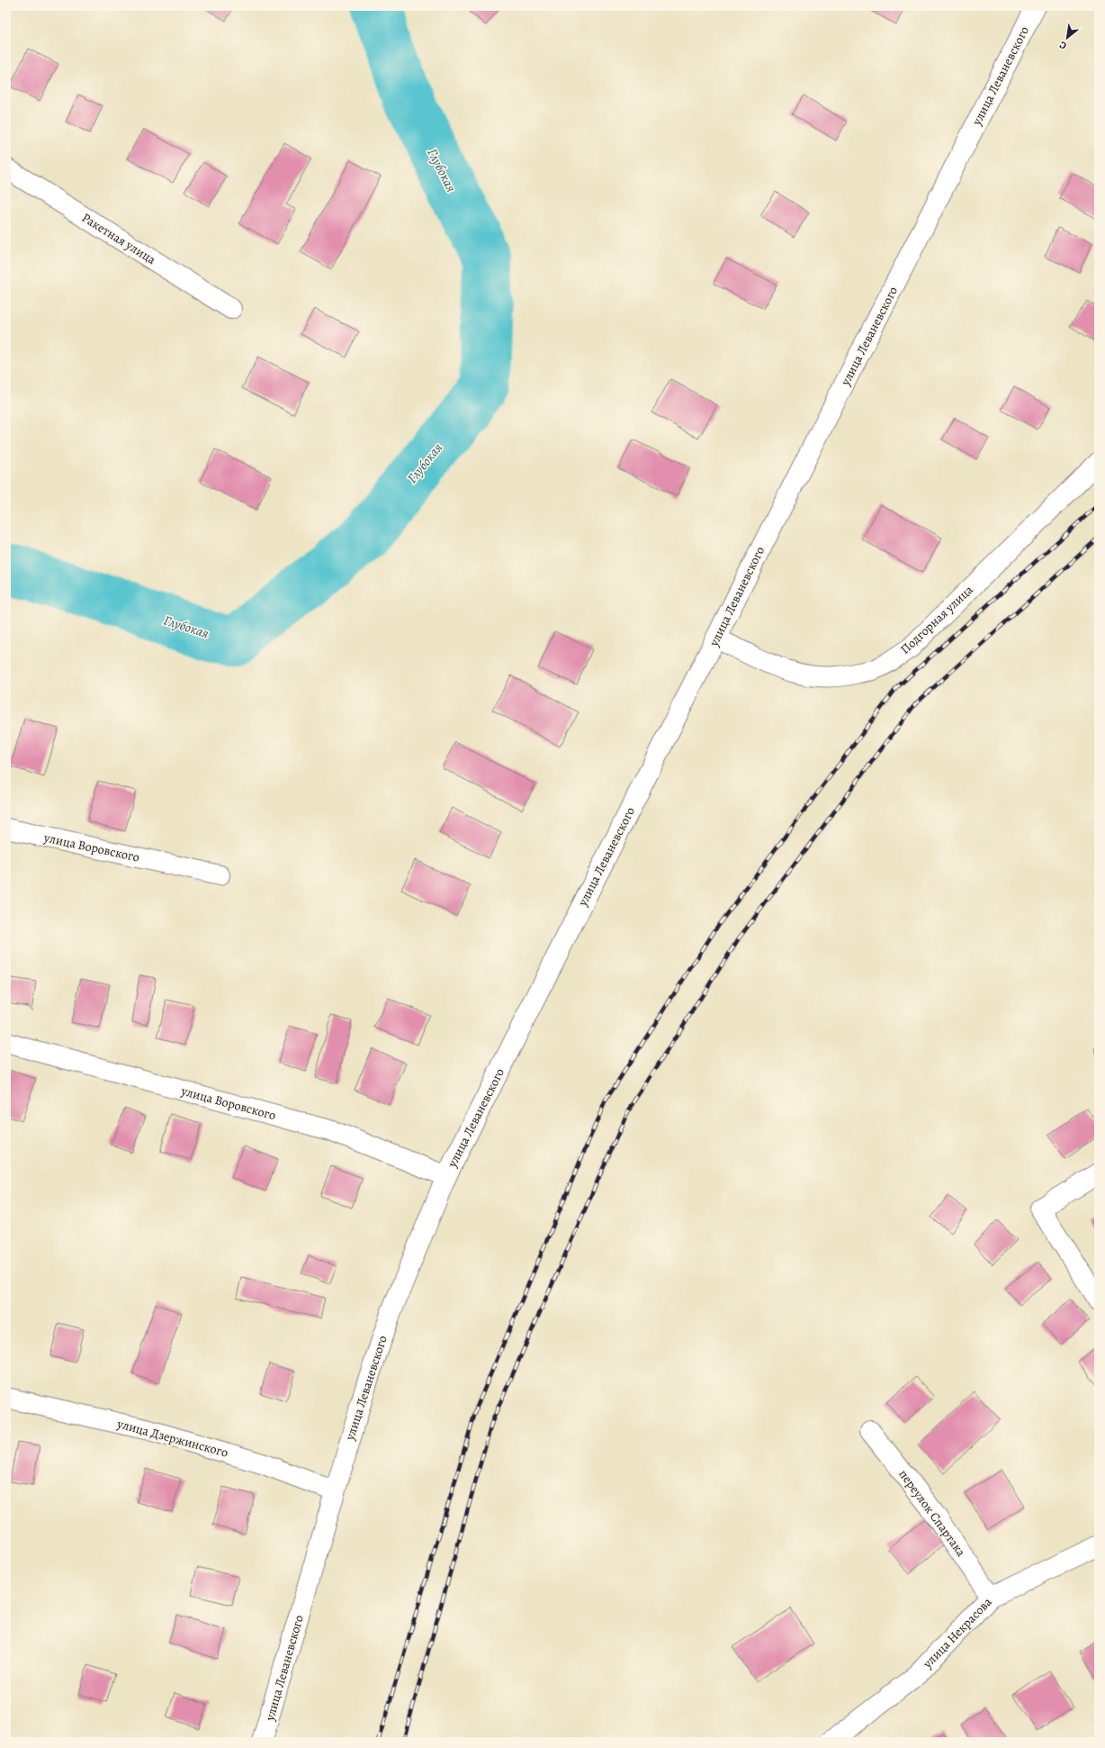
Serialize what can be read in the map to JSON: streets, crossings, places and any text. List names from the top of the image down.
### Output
{
  "streets": {
    "street": [
      "улица Леваневского",
      "Ракетная улица",
      "Подгорная улица",
      "улица Воровского",
      "улица Дзержинского",
      "переулок Спартака",
      "улица Некрасова"
    ]
  },
  "crossings": [
    ["улица Леваневского", "Подгорная улица"],
    ["улица Леваневского", "улица Воровского"],
    ["улица Леваневского", "улица Дзержинского"],
    ["переулок Спартака", "улица Некрасова"]
  ],
  "water": ["Глубокая"],
  "north": "bottom left"
}
